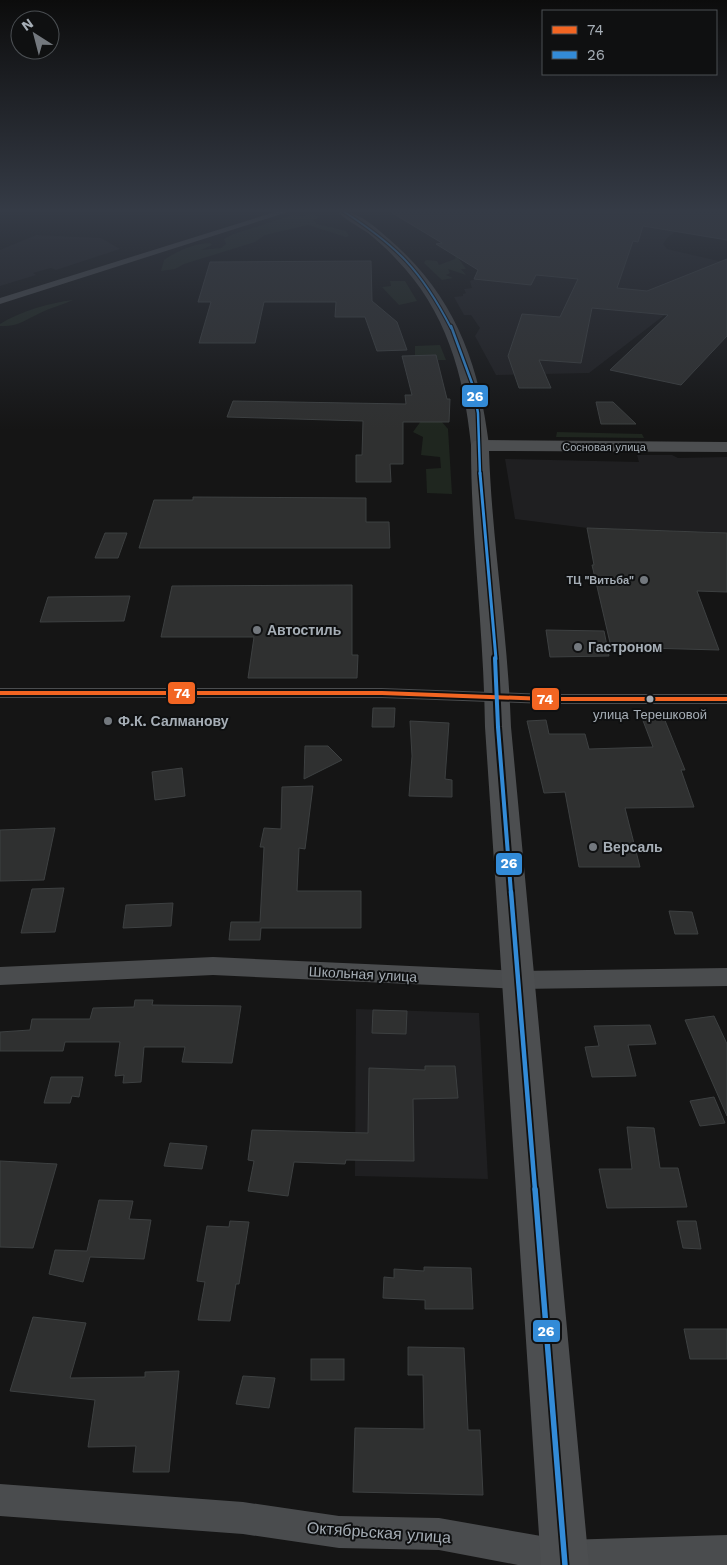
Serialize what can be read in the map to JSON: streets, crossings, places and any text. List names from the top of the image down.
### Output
{
  "streets": {
    "main road": ["Сосновая улица"],
    "street": ["Школьная улица", "Октябрьская улица"]
  },
  "places": [
    "ТЦ \"Витьба\"",
    "Автостиль",
    "Гастроном",
    "улица Терешковой",
    "Ф.К. Салманову",
    "Версаль"
  ],
  "lines": ["transit line 26", "transit line 74"],
  "legend": ["74", "26"],
  "north": "top left"
}
